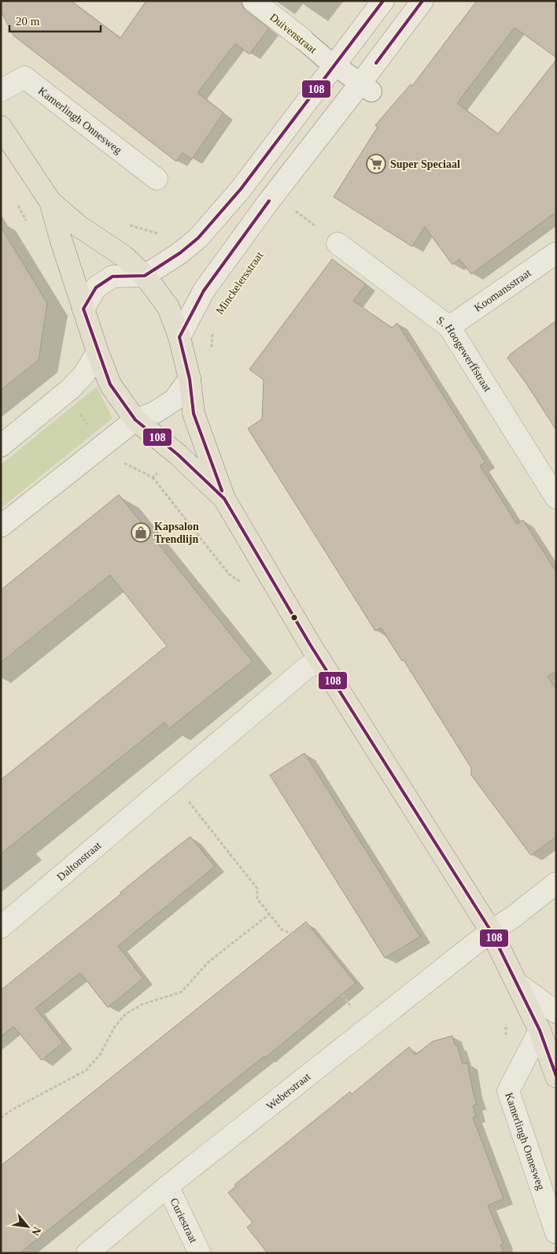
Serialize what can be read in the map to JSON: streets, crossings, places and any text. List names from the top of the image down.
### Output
{
  "streets": {
    "street": [
      "Duivenstraat",
      "Kamerlingh Onnesweg",
      "Koomansstraat",
      "S. Hoogewerffstraat",
      "Daltonstraat",
      "Weberstraat",
      "Curiestraat"
    ],
    "path": ["Minckelersstraat"]
  },
  "crossings": [
    ["Koomansstraat", "S. Hoogewerffstraat"],
    ["Weberstraat", "Curiestraat"]
  ],
  "places": {
    "supermarket": ["Super Speciaal"],
    "shop": ["Kapsalon Trendlijn"]
  },
  "lines": ["transit line 108"],
  "scale_bar": "20 m",
  "north": "bottom right"
}
